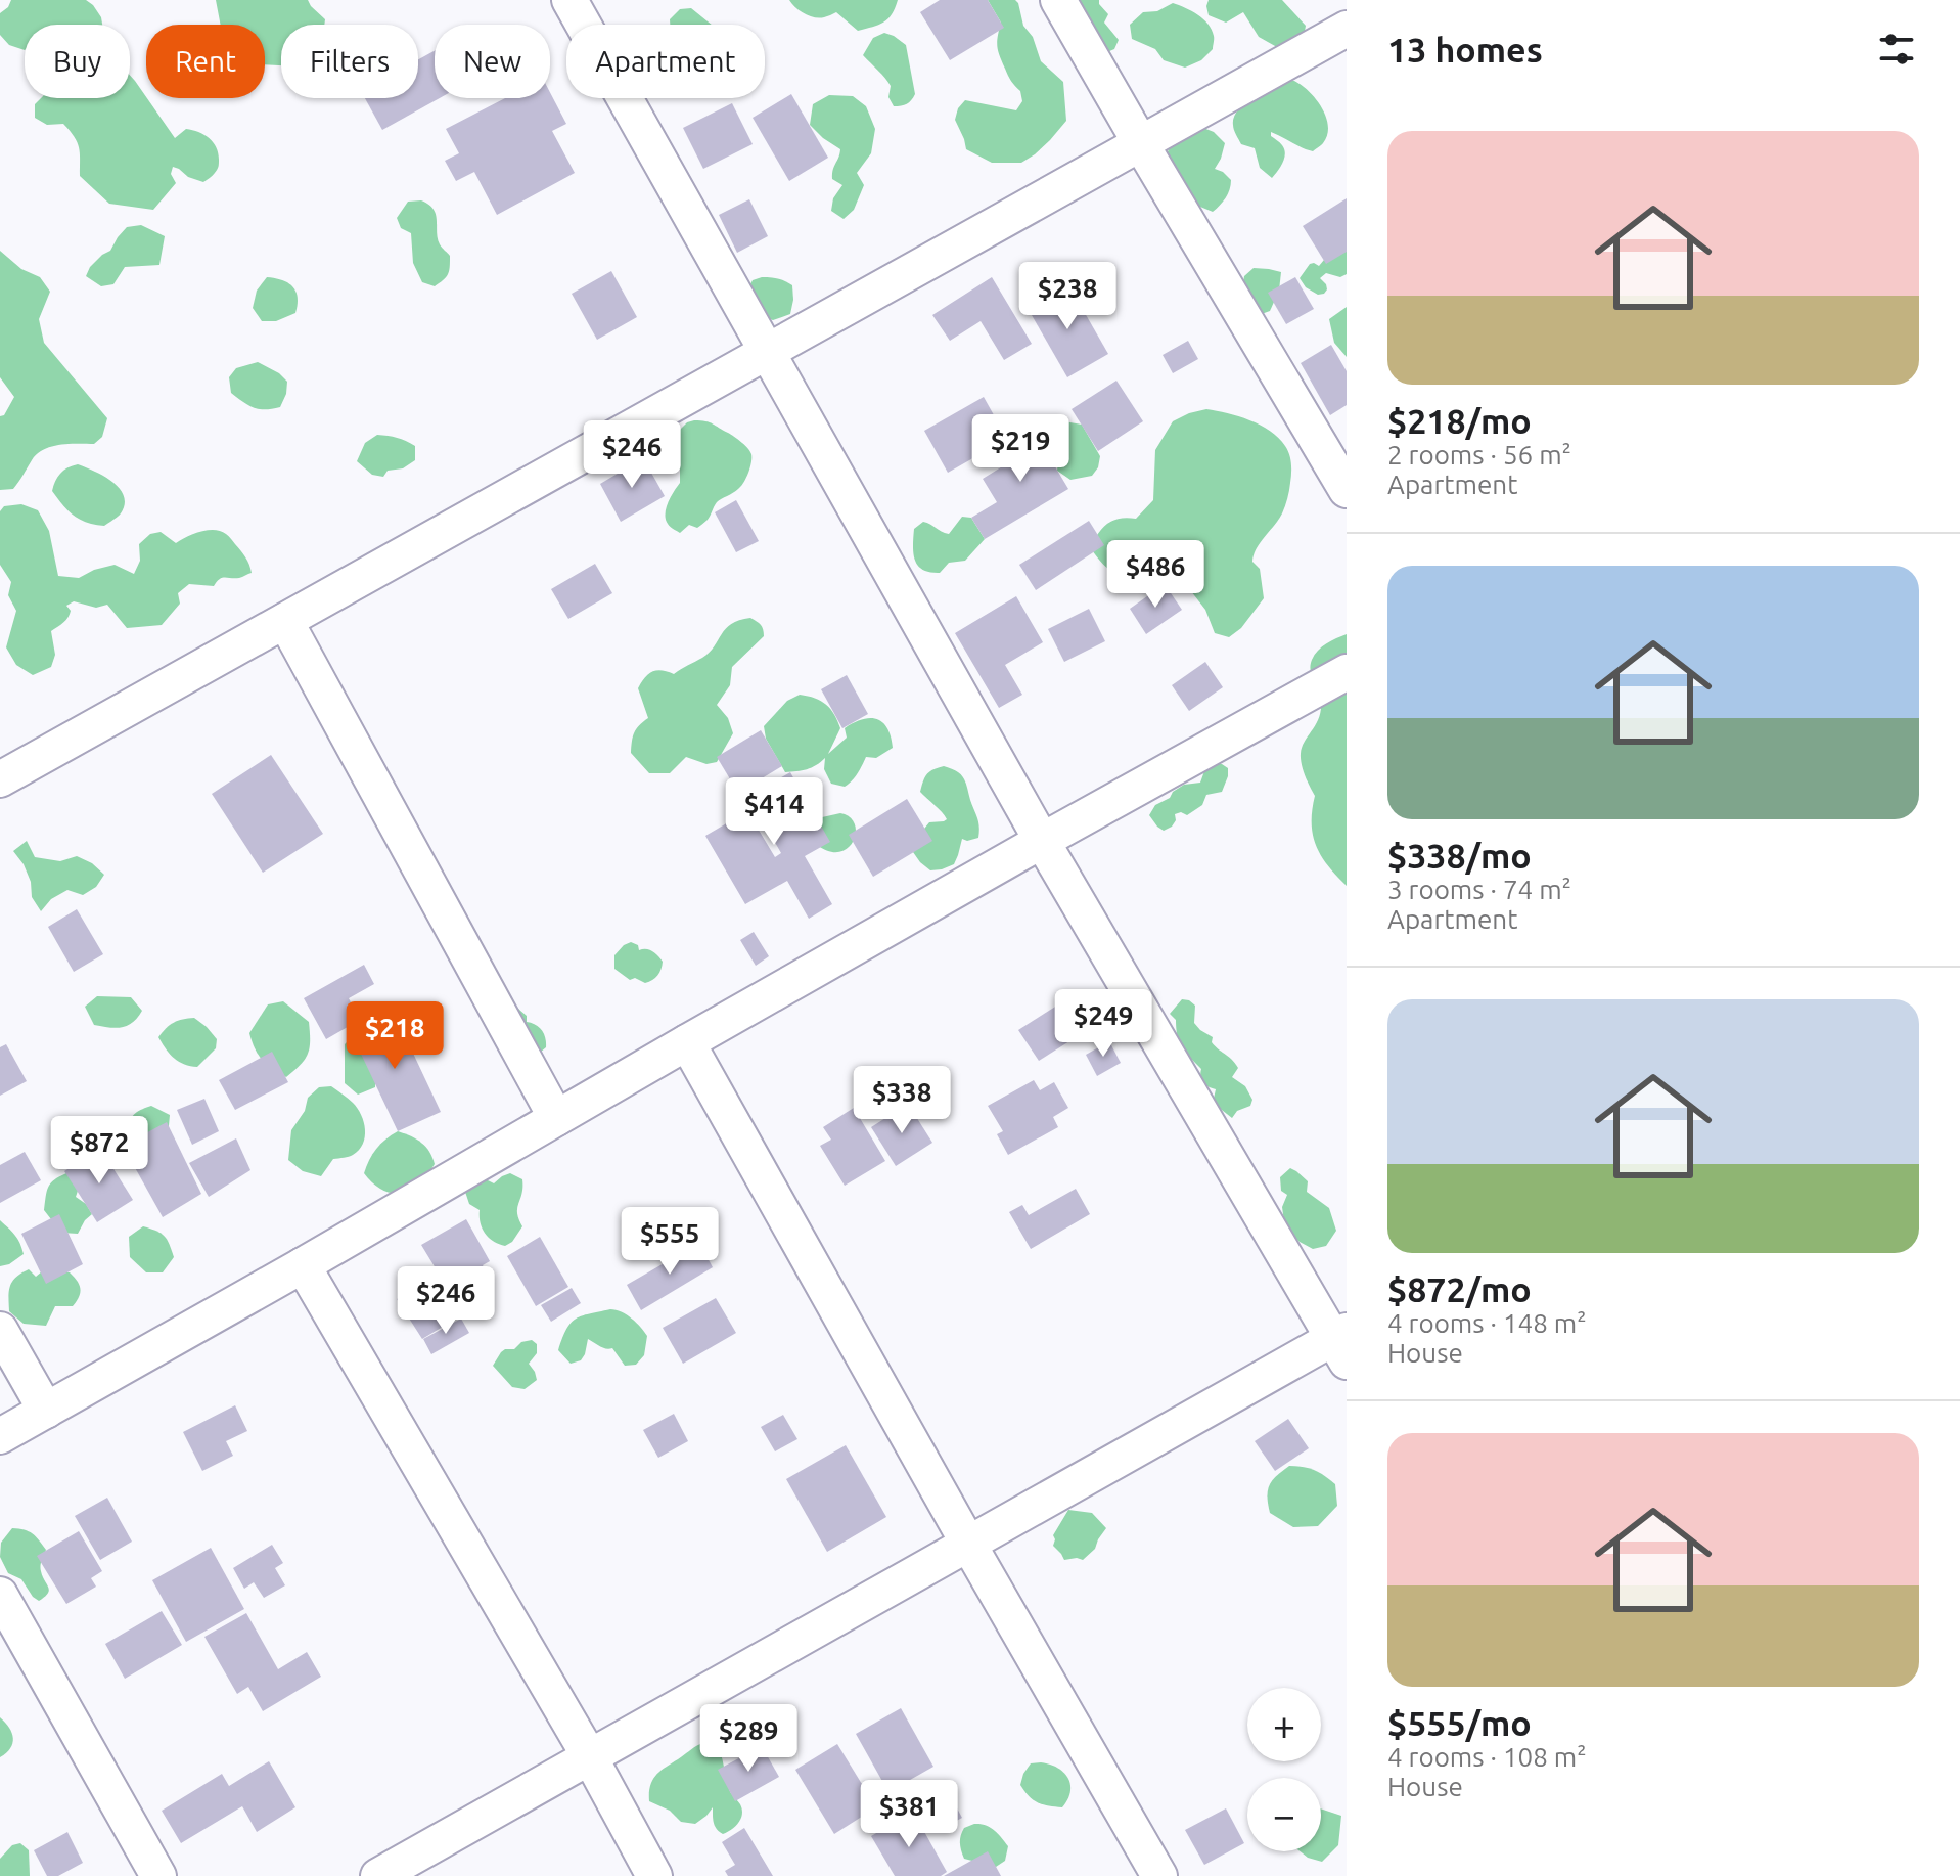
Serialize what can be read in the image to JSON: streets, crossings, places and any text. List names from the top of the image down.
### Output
{
  "page": {
    "heading": "13 homes",
    "chip": [
      "Buy",
      "Rent",
      "Filters",
      "New",
      "Apartment"
    ],
    "list": [
      {
        "name": "$218/mo",
        "note": "2 rooms · 56 m² · Apartment"
      },
      {
        "name": "$338/mo",
        "note": "3 rooms · 74 m² · Apartment"
      },
      {
        "name": "$872/mo",
        "note": "4 rooms · 148 m² · House"
      },
      {
        "name": "$555/mo",
        "note": "4 rooms · 108 m² · House"
      }
    ],
    "price": [
      "$238",
      "$219",
      "$246",
      "$486",
      "$414",
      "$249",
      "$218",
      "$338",
      "$872",
      "$555",
      "$246",
      "$289",
      "$381"
    ],
    "map_buttons": ["+", "−"]
  }
}
